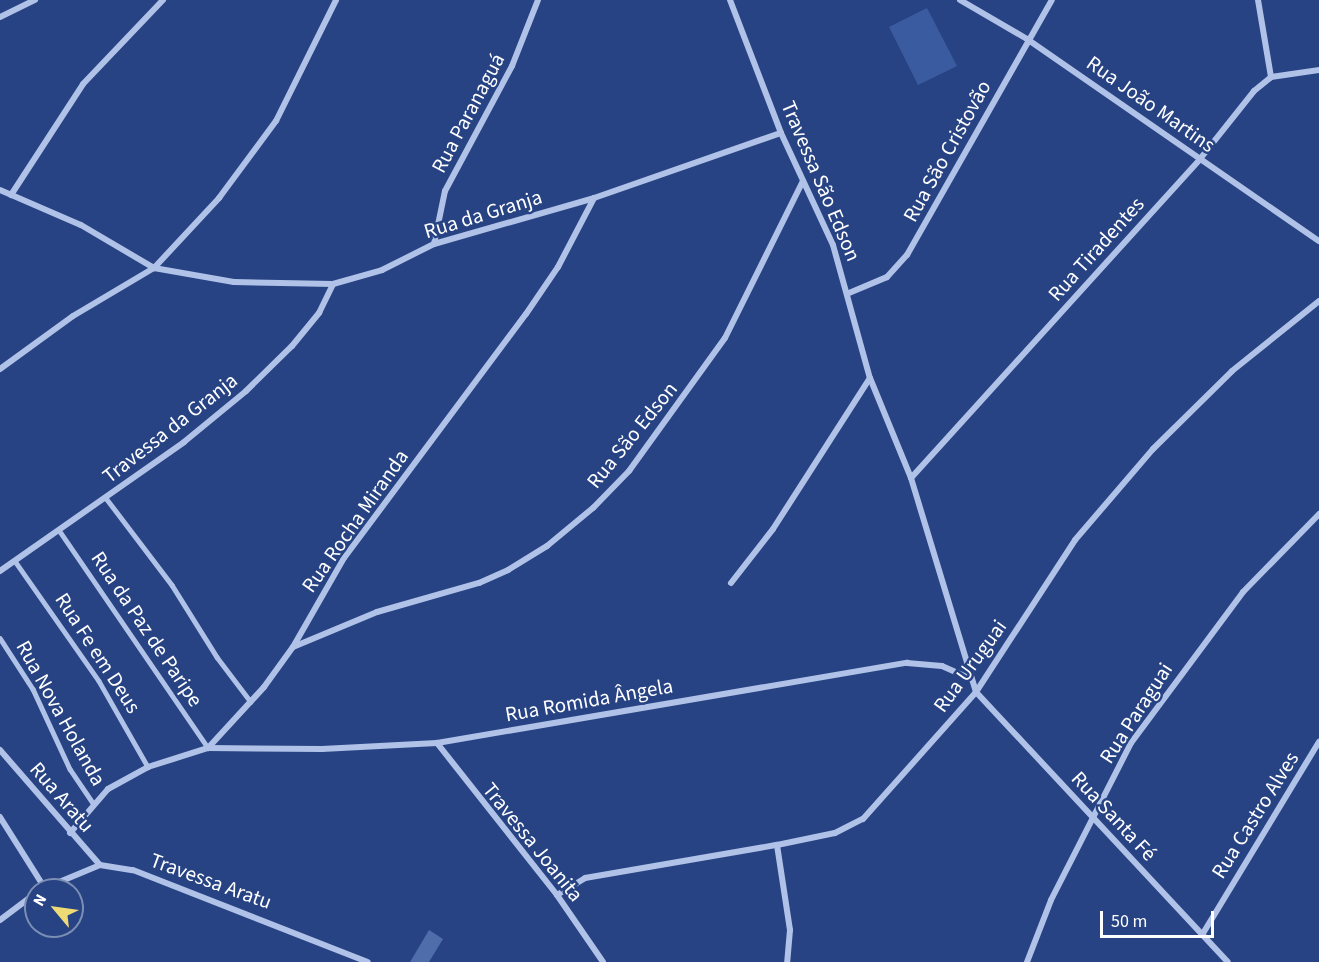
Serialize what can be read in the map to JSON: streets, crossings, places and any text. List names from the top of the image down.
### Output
{
  "streets": {
    "street": [
      "Rua João Martins",
      "Rua Paranaguá",
      "Rua São Cristovão",
      "Travessa São Edson",
      "Rua da Granja",
      "Rua Tiradentes",
      "Travessa da Granja",
      "Rua São Edson",
      "Rua Rocha Miranda",
      "Rua Uruguai",
      "Rua Romida Ângela",
      "Rua Paraguai",
      "Rua Aratu",
      "Rua Castro Alves",
      "Rua Santa Fé",
      "Travessa Joanita",
      "Travessa Aratu"
    ],
    "lane": ["Rua da Paz de Paripe", "Rua Fe em Deus", "Rua Nova Holanda"]
  },
  "crossings": [
    ["Rua João Martins", "Rua São Cristovão"],
    ["Rua João Martins", "Rua Tiradentes"],
    ["Rua Paranaguá", "Rua da Granja"],
    ["Rua São Cristovão", "Travessa São Edson"],
    ["Travessa São Edson", "Rua da Granja"],
    ["Travessa São Edson", "Rua Tiradentes"],
    ["Travessa São Edson", "Rua São Edson"],
    ["Travessa São Edson", "Rua Uruguai"],
    ["Travessa São Edson", "Rua Romida Ângela"],
    ["Travessa São Edson", "Rua Santa Fé"],
    ["Rua da Granja", "Travessa da Granja"],
    ["Rua da Granja", "Rua Rocha Miranda"],
    ["Travessa da Granja", "Rua da Paz de Paripe"],
    ["Travessa da Granja", "Rua Fe em Deus"],
    ["Rua São Edson", "Rua Rocha Miranda"],
    ["Rua Rocha Miranda", "Rua da Paz de Paripe"],
    ["Rua Rocha Miranda", "Rua Fe em Deus"],
    ["Rua Rocha Miranda", "Rua Romida Ângela"],
    ["Rua Rocha Miranda", "Rua Nova Holanda"],
    ["Rua Rocha Miranda", "Rua Aratu"],
    ["Rua da Paz de Paripe", "Rua Romida Ângela"],
    ["Rua Uruguai", "Rua Santa Fé"],
    ["Rua Uruguai", "Travessa Joanita"],
    ["Rua Romida Ângela", "Travessa Joanita"],
    ["Rua Paraguai", "Rua Santa Fé"],
    ["Rua Aratu", "Travessa Aratu"],
    ["Rua Castro Alves", "Rua Santa Fé"]
  ],
  "scale_bar": "50 m",
  "north": "top left"
}
